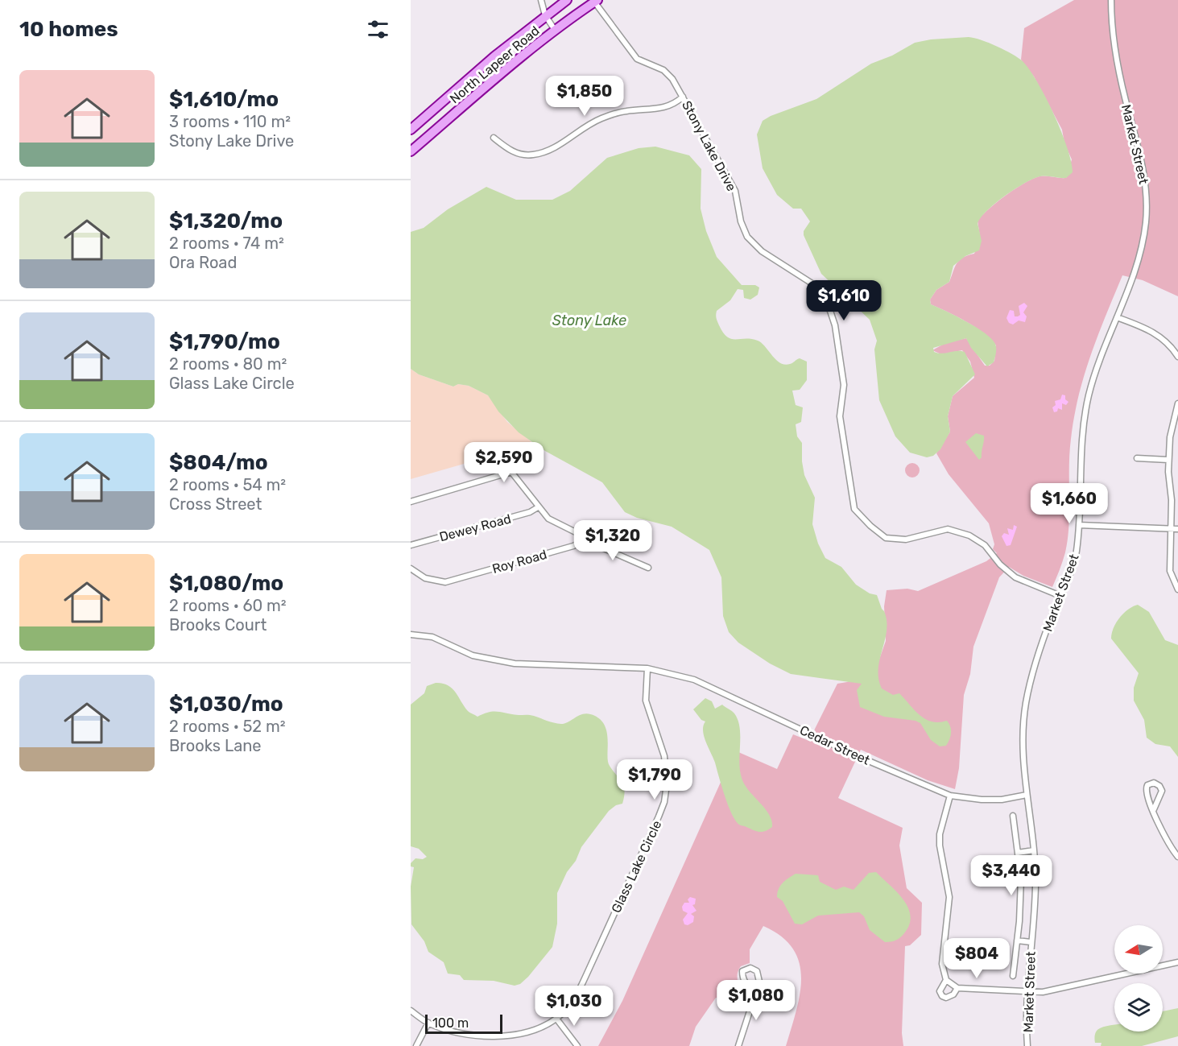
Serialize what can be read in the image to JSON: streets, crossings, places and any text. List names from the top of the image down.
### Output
{
  "streets": {
    "main road": ["North Lapeer Road"],
    "street": [
      "Market Street",
      "Stony Lake Drive",
      "Dewey Road",
      "Roy Road",
      "Cedar Street",
      "Glass Lake Circle"
    ]
  },
  "crossings": [
    ["North Lapeer Road", "Stony Lake Drive"],
    ["Market Street", "Stony Lake Drive"],
    ["Market Street", "Cedar Street"],
    ["Cedar Street", "Glass Lake Circle"]
  ],
  "water": ["Stony Lake"],
  "scale_bar": "100 m",
  "north": "left",
  "page": {
    "heading": "10 homes",
    "list": [
      {
        "name": "$1,610/mo",
        "note": "3 rooms · 110 m² · Stony Lake Drive"
      },
      {
        "name": "$1,320/mo",
        "note": "2 rooms · 74 m² · Ora Road"
      },
      {
        "name": "$1,790/mo",
        "note": "2 rooms · 80 m² · Glass Lake Circle"
      },
      {
        "name": "$804/mo",
        "note": "2 rooms · 54 m² · Cross Street"
      },
      {
        "name": "$1,080/mo",
        "note": "2 rooms · 60 m² · Brooks Court"
      },
      {
        "name": "$1,030/mo",
        "note": "2 rooms · 52 m² · Brooks Lane"
      }
    ],
    "price": [
      "$1,850",
      "$1,610",
      "$2,590",
      "$1,660",
      "$1,320",
      "$1,790",
      "$3,440",
      "$804",
      "$1,080",
      "$1,030"
    ],
    "scale": "100 m"
  }
}
